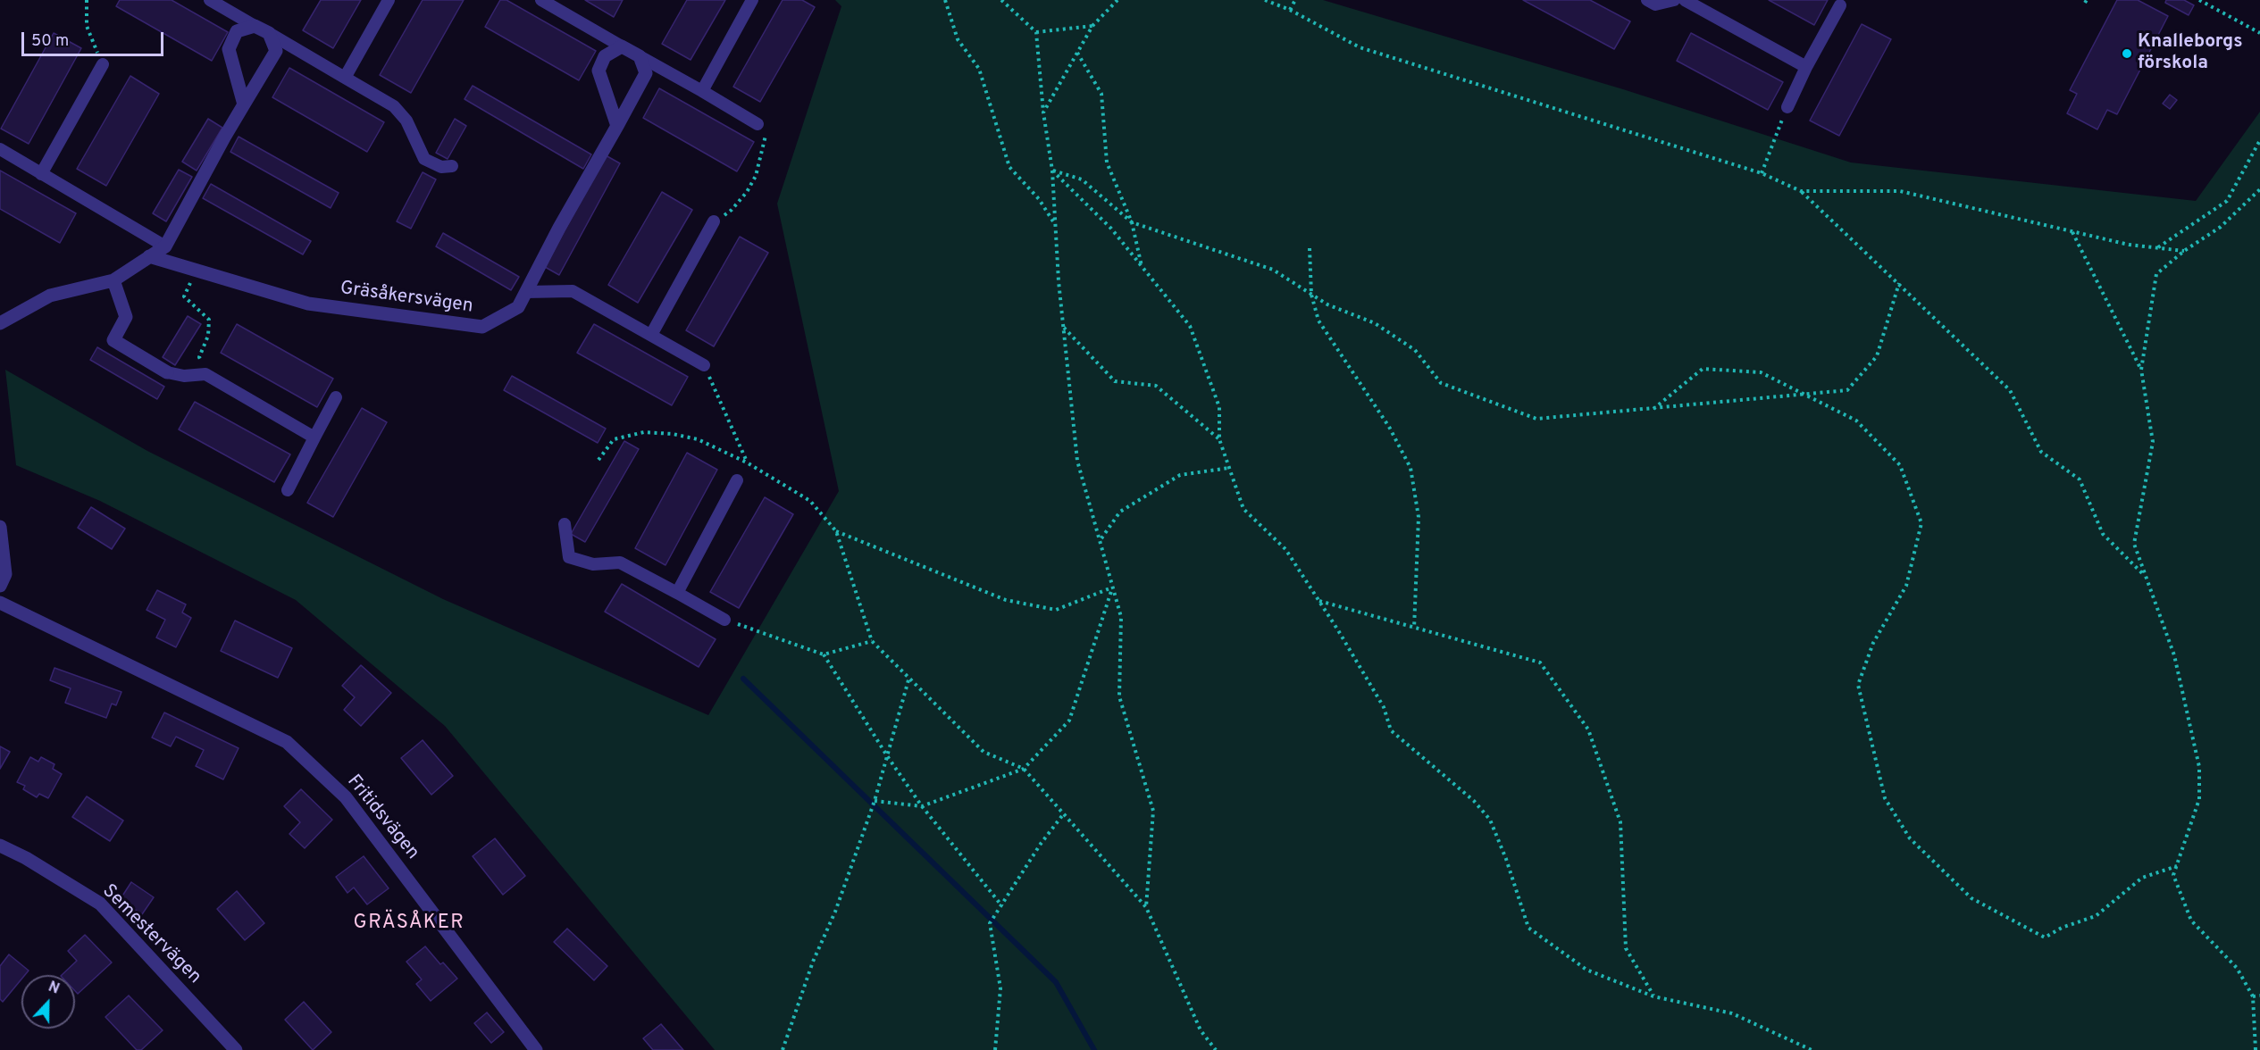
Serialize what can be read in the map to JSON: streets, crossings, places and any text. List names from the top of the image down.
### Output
{
  "streets": {
    "street": ["Gräsåkersvägen", "Fritidsvägen", "Semestervägen"]
  },
  "districts": ["GRÄSÅKER"],
  "places": ["Knalleborgs förskola"],
  "scale_bar": "50 m",
  "north": "top"
}
